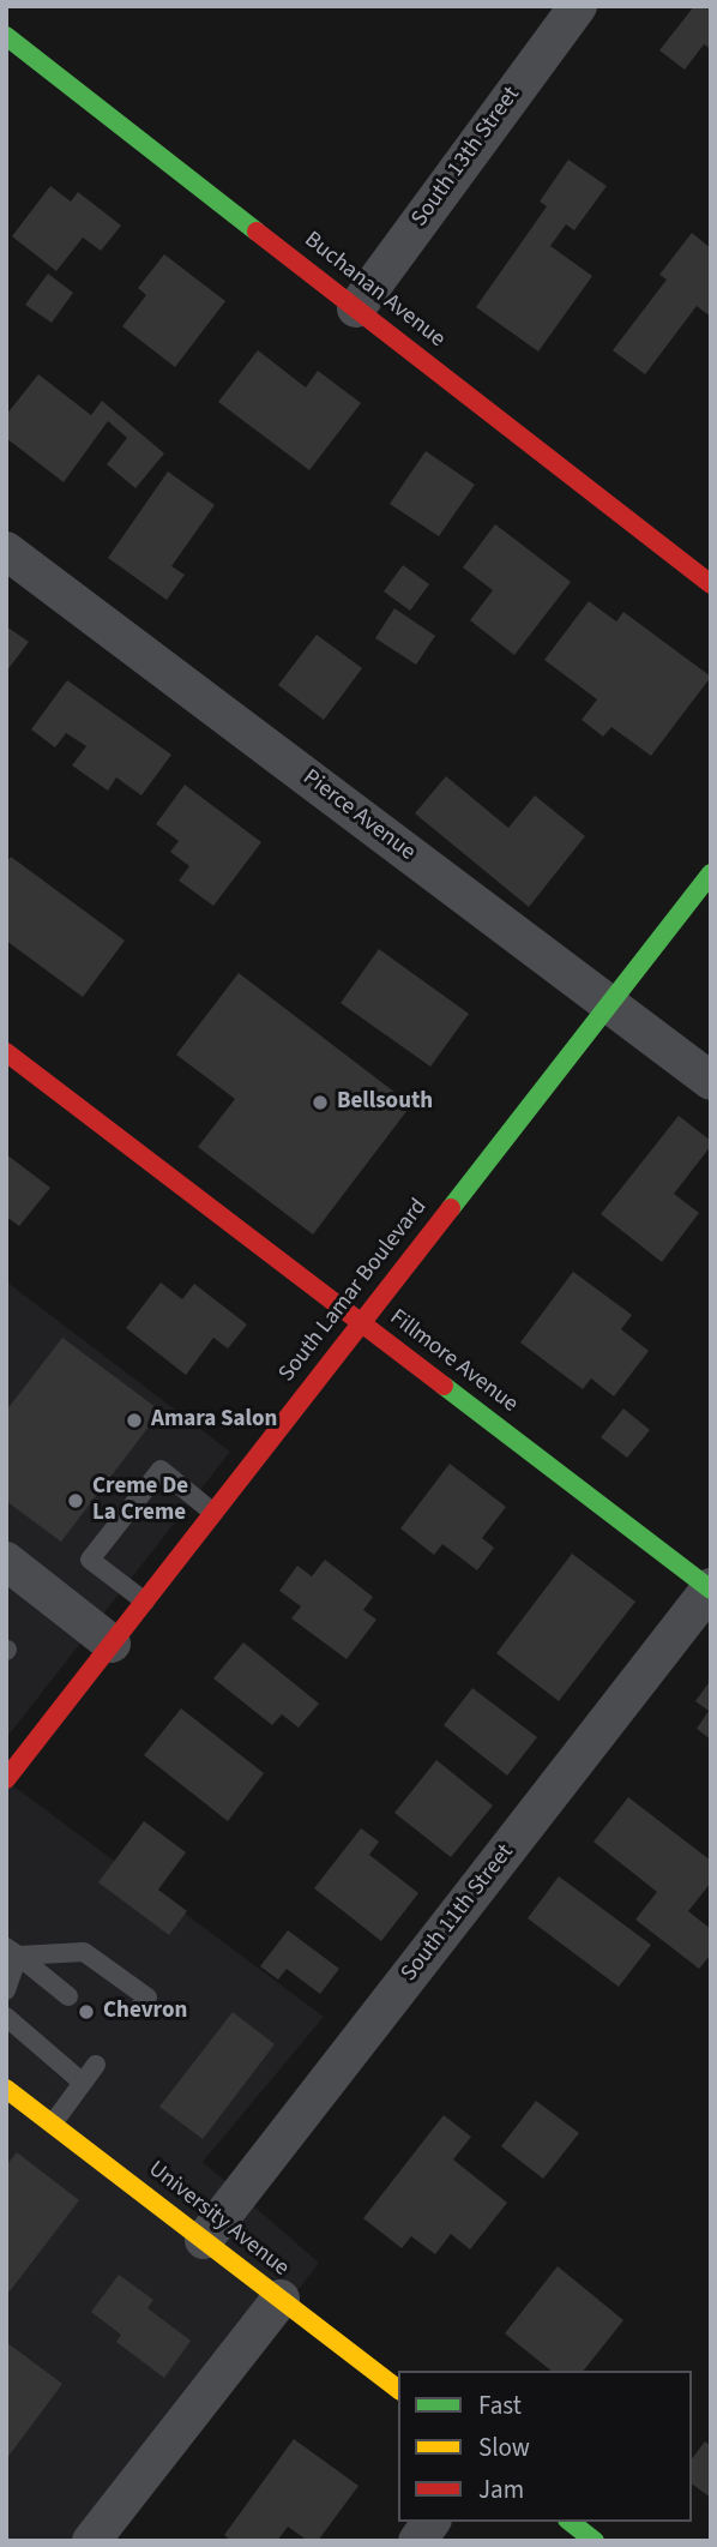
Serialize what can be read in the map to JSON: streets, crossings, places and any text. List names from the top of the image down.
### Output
{
  "streets": {
    "street": [
      "South 13th Street",
      "Buchanan Avenue",
      "Pierce Avenue",
      "South Lamar Boulevard",
      "Fillmore Avenue",
      "South 11th Street",
      "University Avenue"
    ]
  },
  "crossings": [
    ["South 13th Street", "Buchanan Avenue"],
    ["Pierce Avenue", "South Lamar Boulevard"],
    ["South Lamar Boulevard", "Fillmore Avenue"],
    ["Fillmore Avenue", "South 11th Street"],
    ["South 11th Street", "University Avenue"]
  ],
  "places": [
    "Bellsouth",
    "Amara Salon",
    "Creme De La Creme",
    "Chevron"
  ],
  "legend": ["Fast", "Slow", "Jam"]
}
